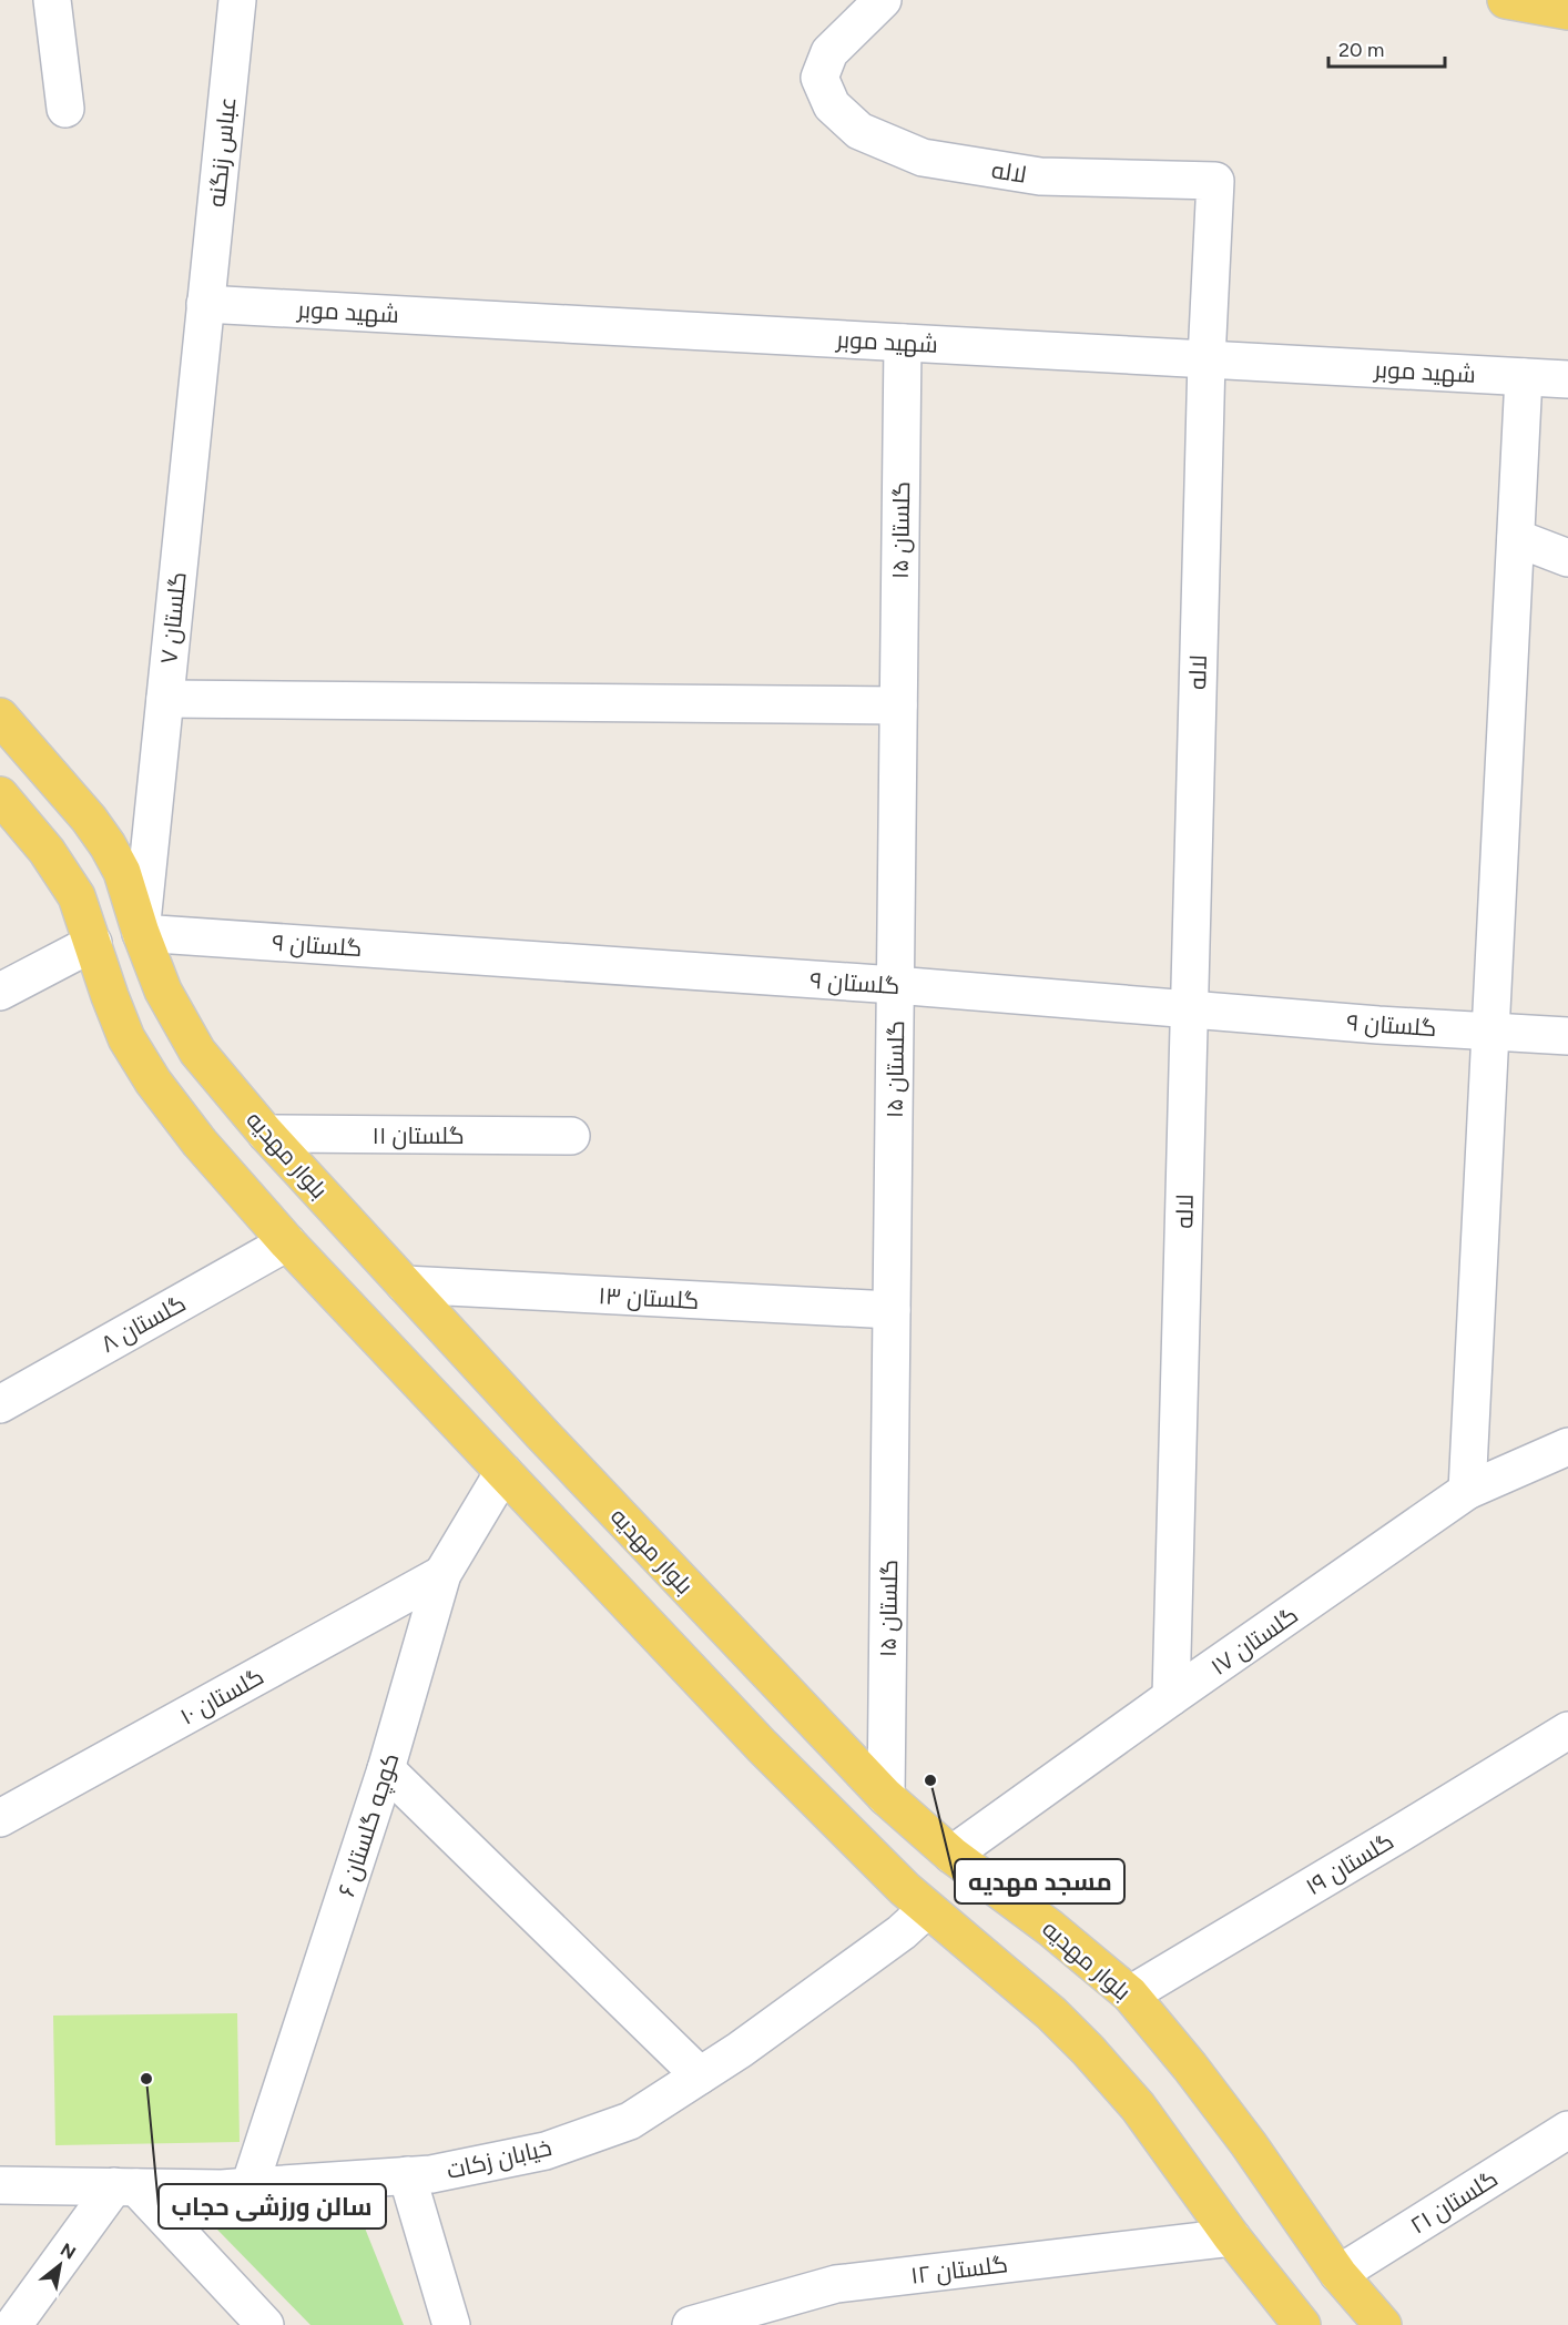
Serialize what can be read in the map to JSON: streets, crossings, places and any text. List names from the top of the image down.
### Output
{
  "streets": {
    "main road": ["بلوار مهدیه"],
    "street": [
      "عباس زنگنه",
      "لاله",
      "شهید موبر",
      "گلستان ۱۵",
      "گلستان ۷",
      "گلستان ۹",
      "گلستان ۱۱",
      "گلستان ۱۳",
      "گلستان ۸",
      "گلستان ۱۷",
      "گلستان ۱۰",
      "کوچه گلستان ۶",
      "گلستان ۱۹",
      "خیابان زکات",
      "گلستان ۲۱",
      "گلستان ۱۲"
    ]
  },
  "crossings": [
    ["عباس زنگنه", "شهید موبر"],
    ["عباس زنگنه", "گلستان ۷"],
    ["لاله", "شهید موبر"],
    ["لاله", "گلستان ۹"],
    ["لاله", "گلستان ۱۷"],
    ["شهید موبر", "گلستان ۱۵"],
    ["شهید موبر", "گلستان ۷"],
    ["گلستان ۱۵", "گلستان ۹"],
    ["گلستان ۱۵", "بلوار مهدیه"],
    ["گلستان ۱۵", "گلستان ۱۳"],
    ["گلستان ۷", "گلستان ۹"],
    ["گلستان ۷", "بلوار مهدیه"],
    ["گلستان ۹", "بلوار مهدیه"],
    ["گلستان ۱۱", "بلوار مهدیه"],
    ["بلوار مهدیه", "گلستان ۱۳"],
    ["بلوار مهدیه", "گلستان ۱۷"],
    ["بلوار مهدیه", "گلستان ۱۹"],
    ["بلوار مهدیه", "گلستان ۲۱"],
    ["گلستان ۱۰", "کوچه گلستان ۶"],
    ["کوچه گلستان ۶", "خیابان زکات"]
  ],
  "places": ["مسجد مهدیه", "سالن ورزشی حجاب"],
  "scale_bar": "20 m",
  "north": "top right"
}
